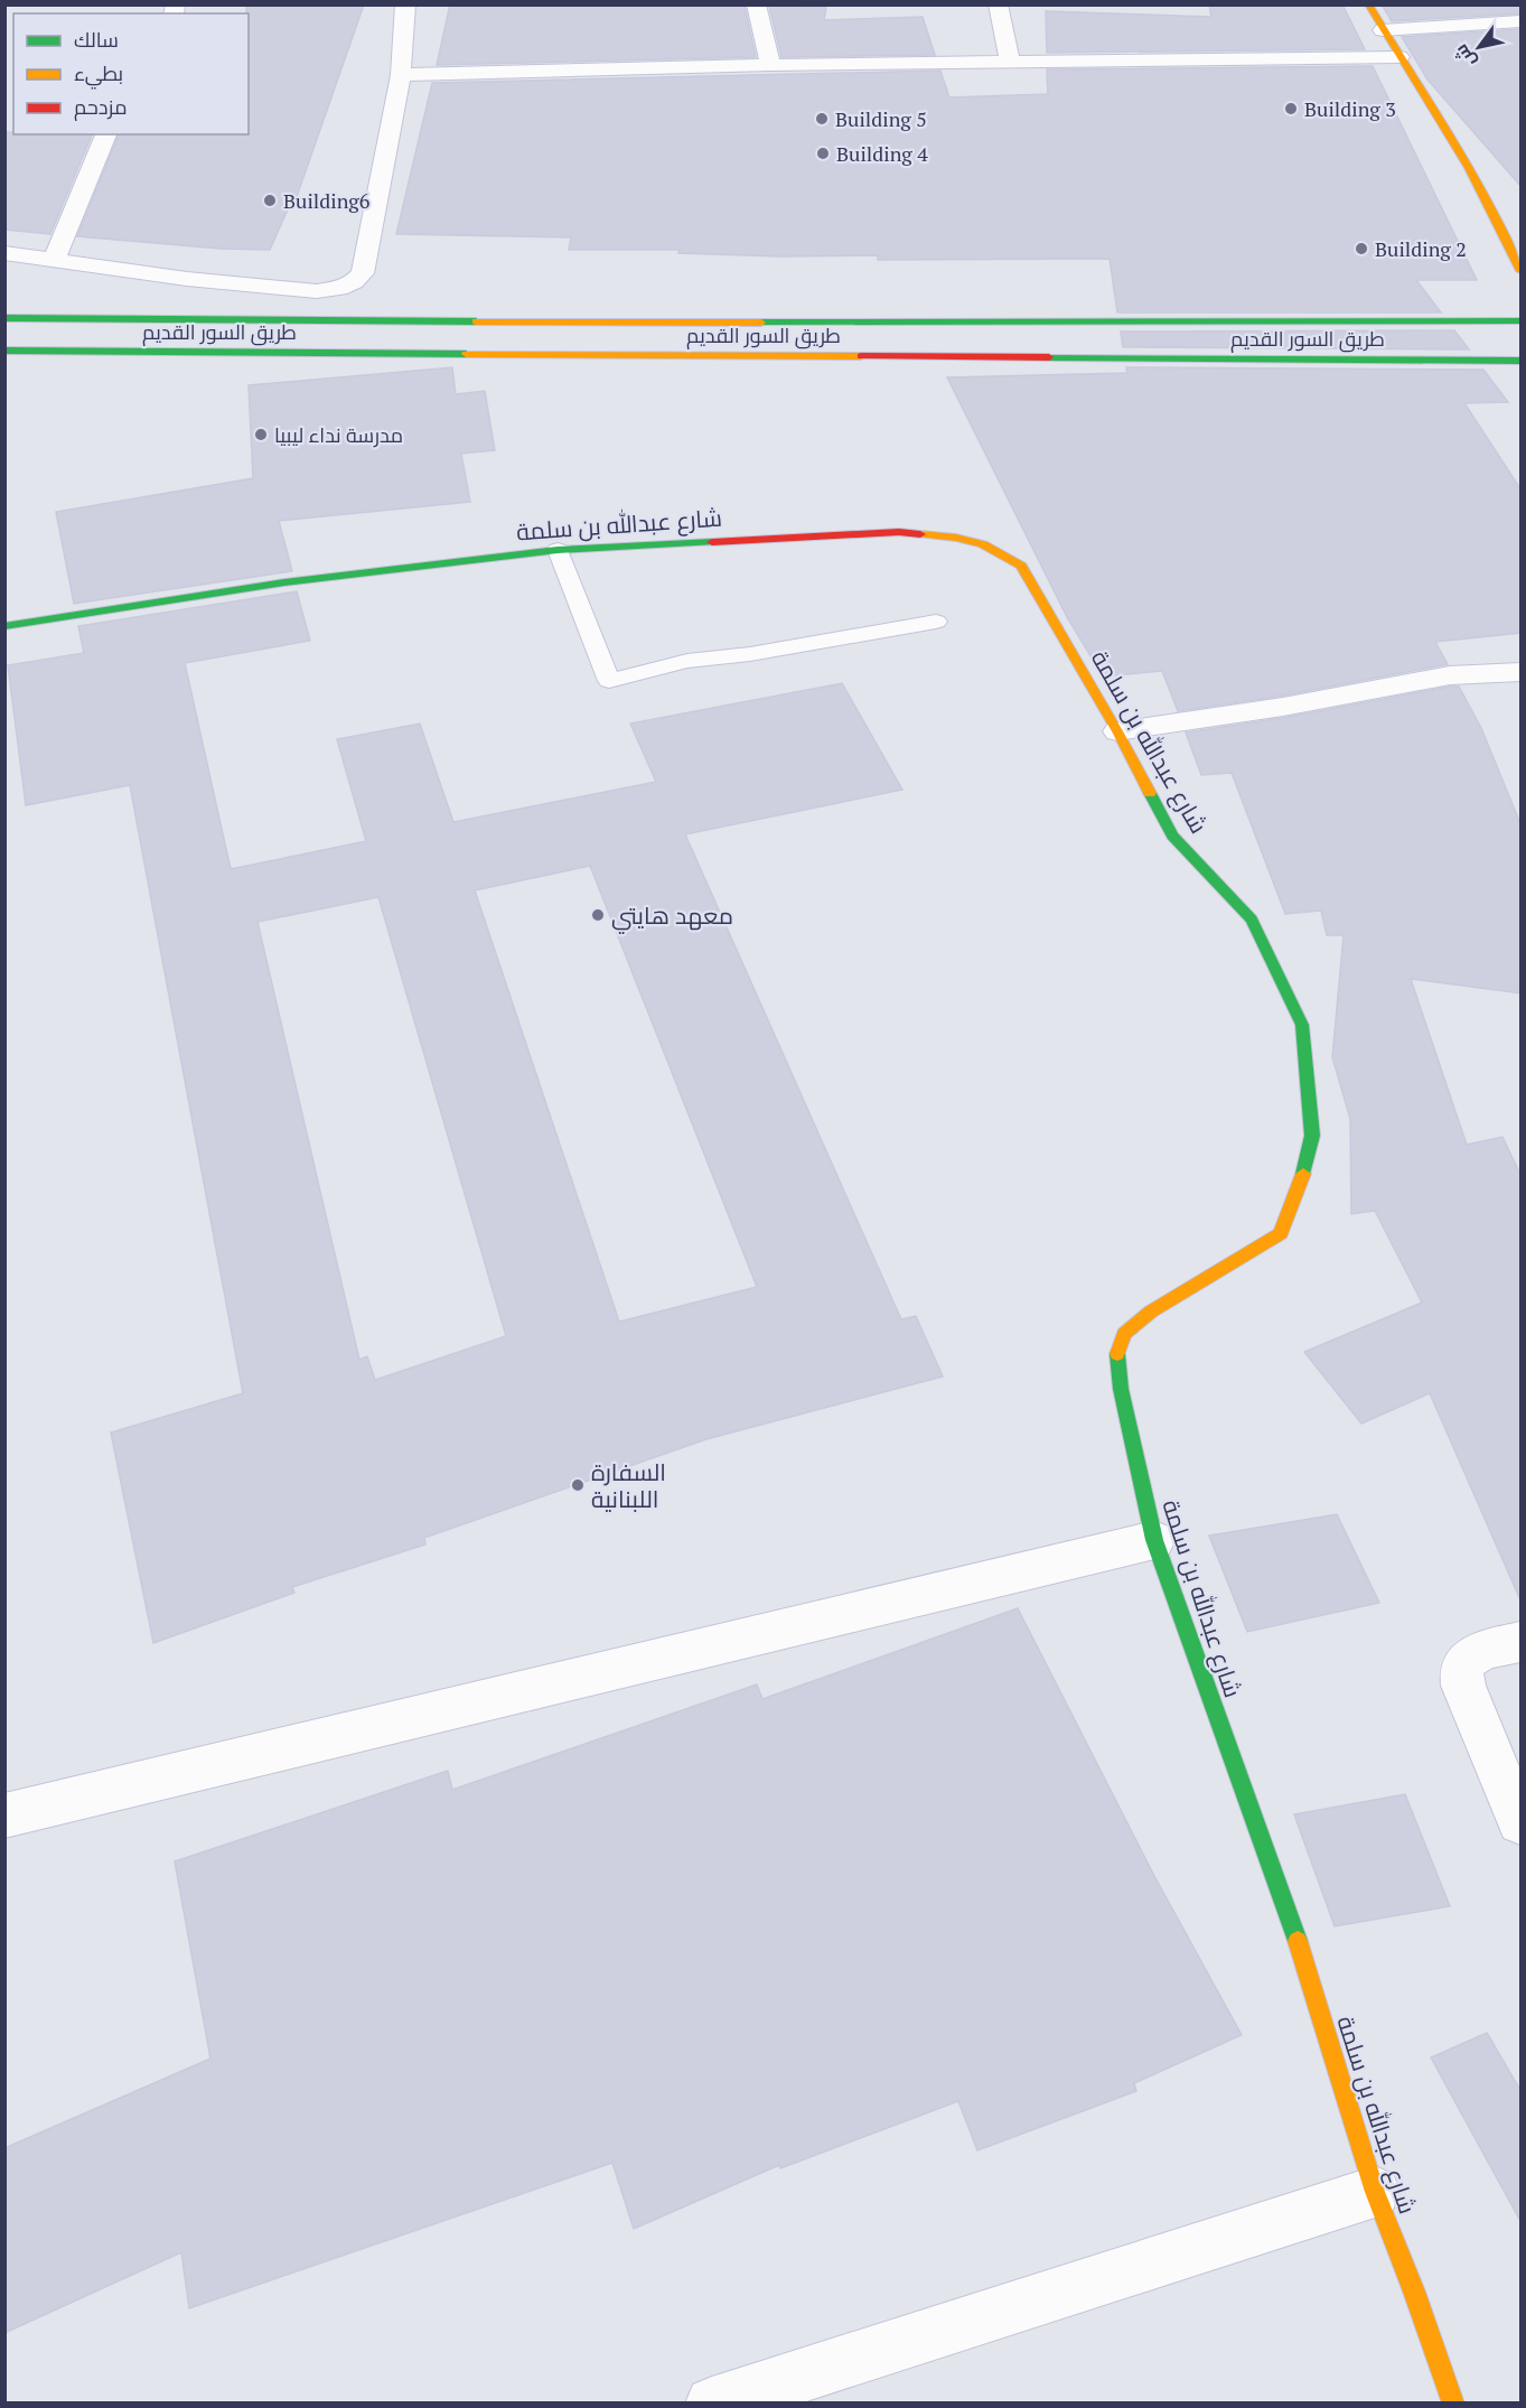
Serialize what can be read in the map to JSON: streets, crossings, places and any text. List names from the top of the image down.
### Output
{
  "streets": {
    "main road": ["طريق السور القديم", "شارع عبدالله بن سلمة"]
  },
  "places": [
    "Building 3",
    "Building 5",
    "Building 4",
    "Building6",
    "Building 2",
    "مدرسة نداء ليبيا",
    "معهد هايتي",
    "السفارة اللبنانية"
  ],
  "legend": ["سالك", "بطيء", "مزدحم"],
  "north": "bottom left"
}
